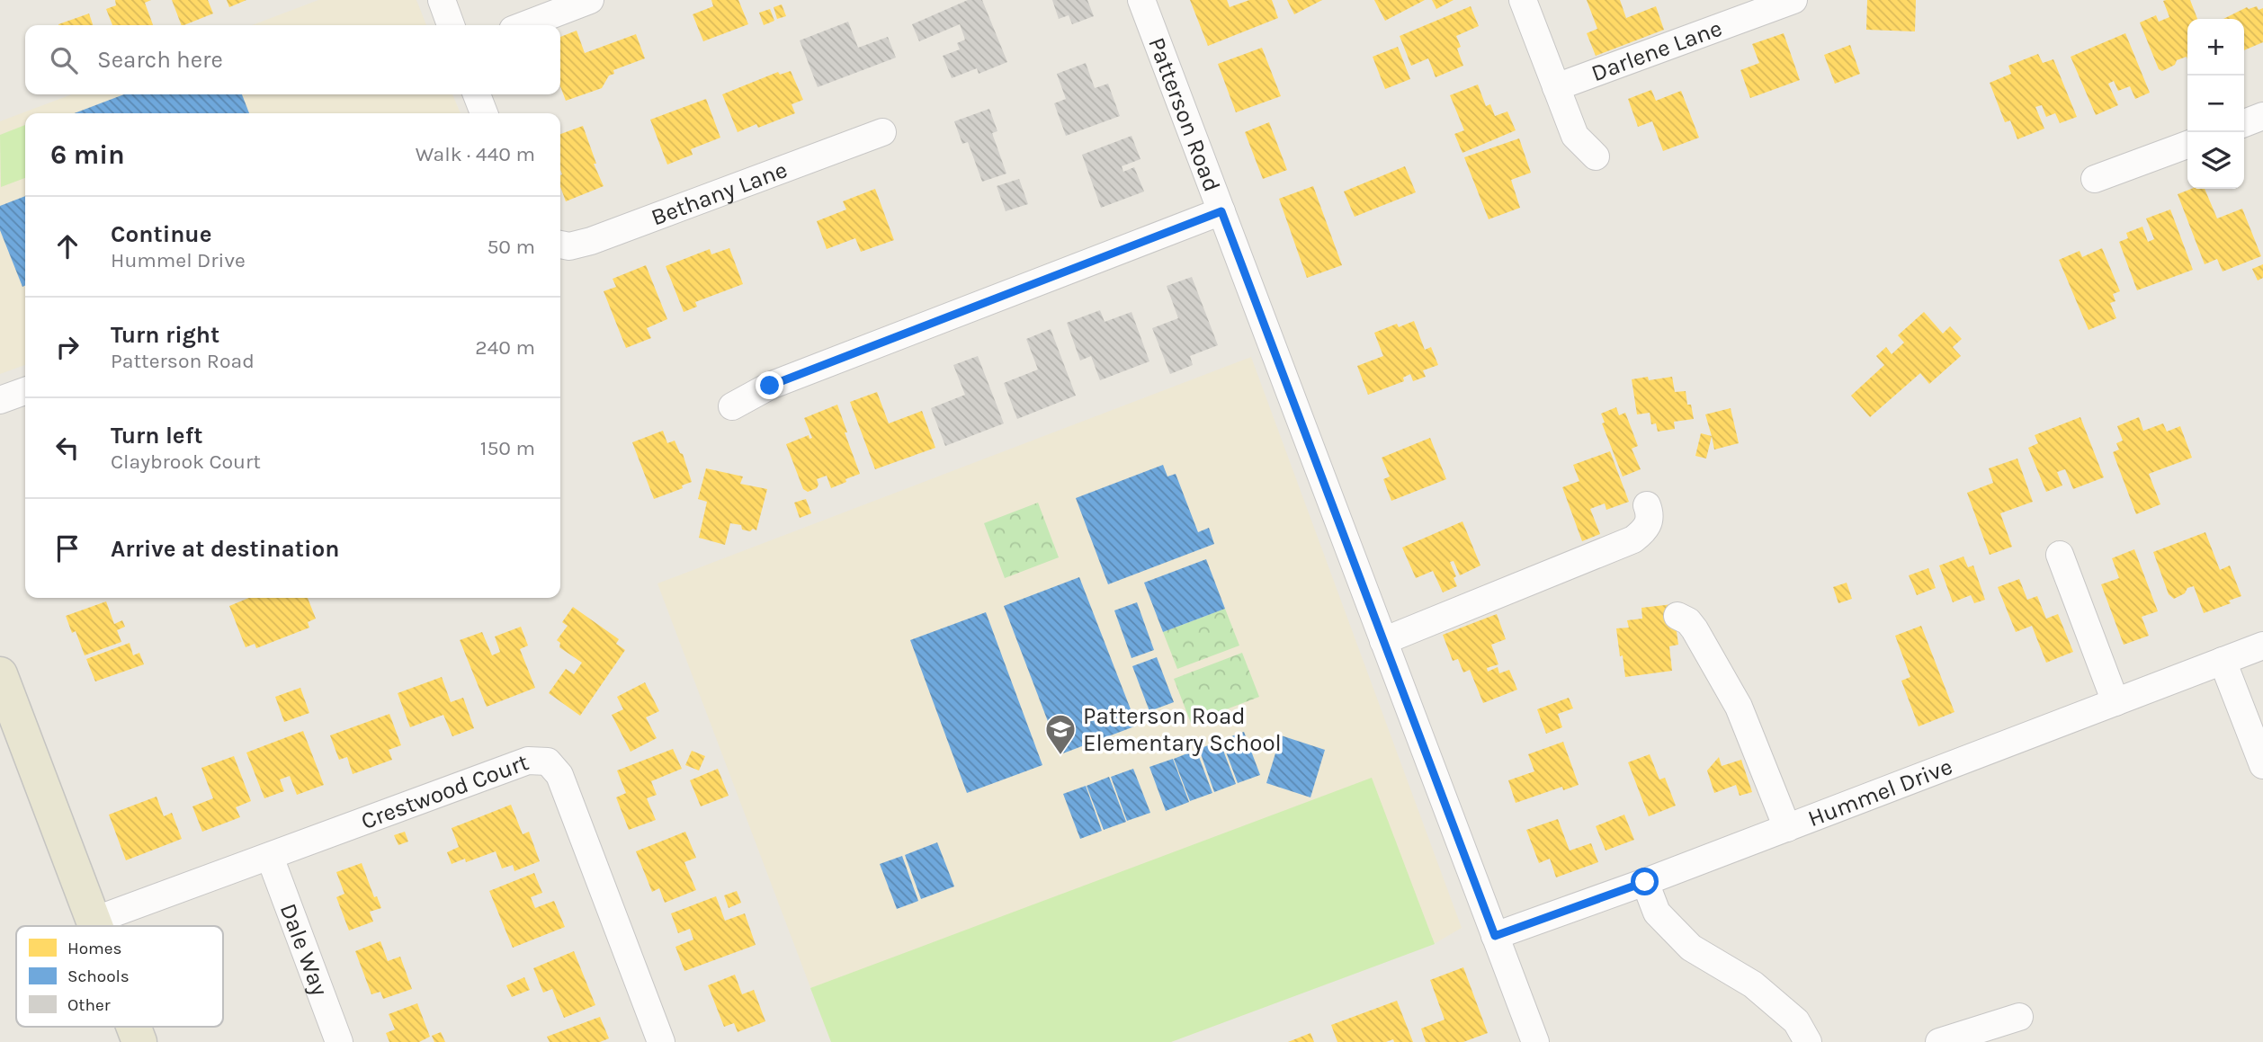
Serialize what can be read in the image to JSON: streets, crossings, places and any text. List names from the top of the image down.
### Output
{
  "streets": {
    "street": [
      "Darlene Lane",
      "Patterson Road",
      "Bethany Lane",
      "Hummel Drive",
      "Crestwood Court",
      "Dale Way"
    ]
  },
  "crossings": [
    ["Patterson Road", "Hummel Drive"],
    ["Crestwood Court", "Dale Way"]
  ],
  "places": {
    "school or university": ["Patterson Road Elementary School"]
  },
  "legend": ["Homes", "Schools", "Other"],
  "page": {
    "map_buttons": ["+", "−"],
    "search": "Search here",
    "heading": ["6 min", "Walk · 440 m"],
    "list": [
      ["Continue", "Hummel Drive", "50 m"],
      ["Turn right", "Patterson Road", "240 m"],
      ["Turn left", "Claybrook Court", "150 m"],
      "Arrive at destination"
    ]
  }
}
